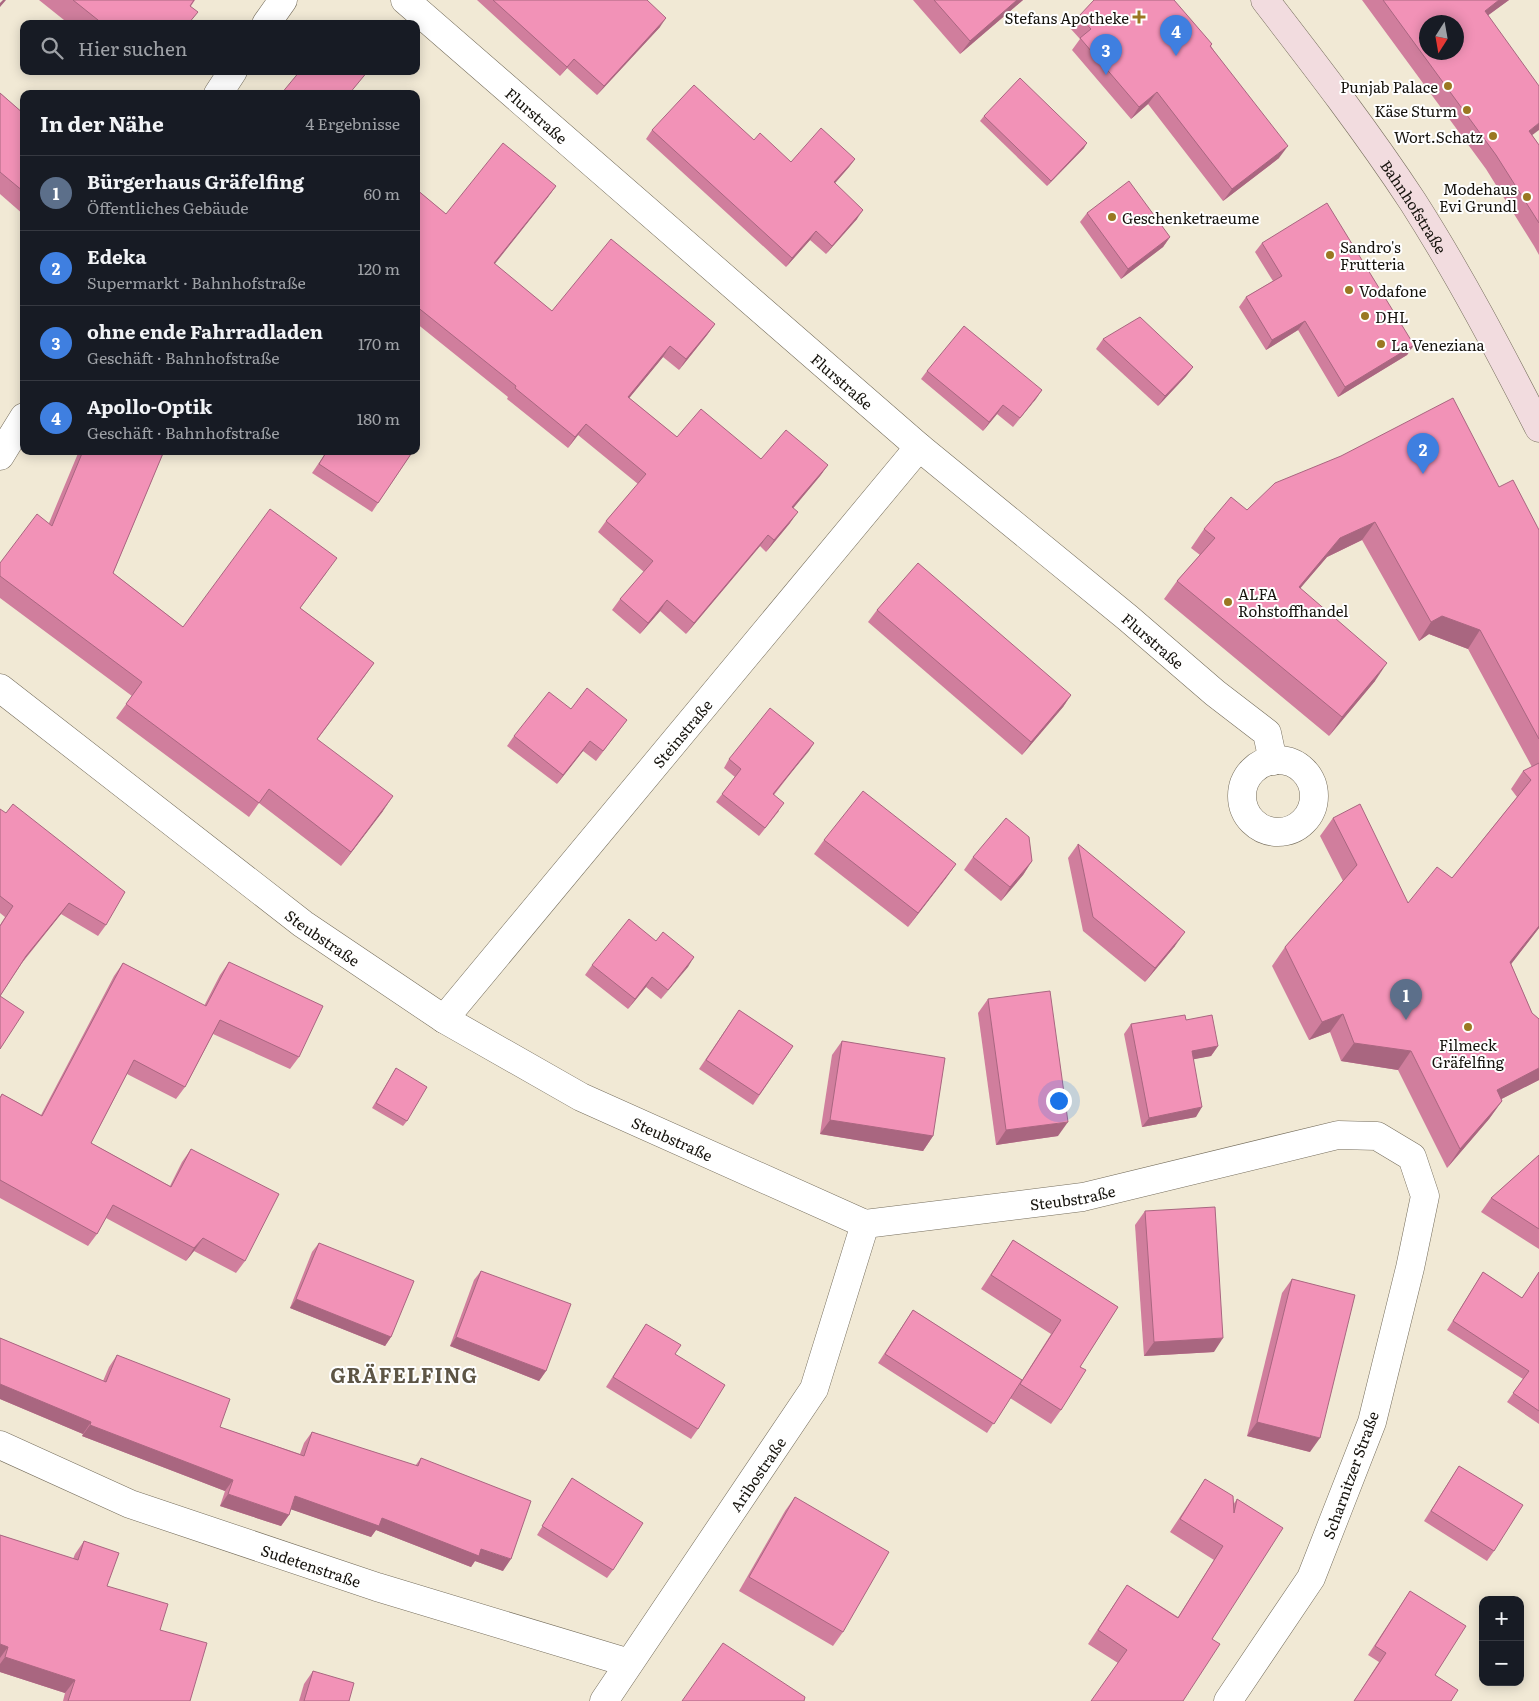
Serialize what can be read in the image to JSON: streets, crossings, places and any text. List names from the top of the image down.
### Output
{
  "streets": {
    "street": [
      "Flurstraße",
      "Bahnhofstraße",
      "Steinstraße",
      "Steubstraße",
      "Aribostraße",
      "Scharnitzer Straße",
      "Sudetenstraße"
    ]
  },
  "crossings": [
    ["Flurstraße", "Steinstraße"],
    ["Steinstraße", "Steubstraße"],
    ["Steubstraße", "Aribostraße"],
    ["Steubstraße", "Scharnitzer Straße"],
    ["Aribostraße", "Sudetenstraße"]
  ],
  "districts": ["GRÄFELFING"],
  "places": {
    "health": ["Stefans Apotheke"],
    "other": [
      "Punjab Palace",
      "Käse Sturm",
      "Wort.Schatz",
      "Modehaus Evi Grundl",
      "Geschenketraeume",
      "Sandro's Frutteria",
      "Vodafone",
      "DHL",
      "La Veneziana",
      "ALFA Rohstoffhandel",
      "Filmeck Gräfelfing"
    ]
  },
  "north": "bottom",
  "page": {
    "pins": [
      "4",
      "3",
      "2",
      "1"
    ],
    "search": "Hier suchen",
    "heading": ["In der Nähe", "4 Ergebnisse"],
    "list": [
      {
        "mark": "1",
        "name": "Bürgerhaus Gräfelfing",
        "note": "Öffentliches Gebäude",
        "value": "60 m"
      },
      {
        "mark": "2",
        "name": "Edeka",
        "note": "Supermarkt · Bahnhofstraße",
        "value": "120 m"
      },
      {
        "mark": "3",
        "name": "ohne ende Fahrradladen",
        "note": "Geschäft · Bahnhofstraße",
        "value": "170 m"
      },
      {
        "mark": "4",
        "name": "Apollo-Optik",
        "note": "Geschäft · Bahnhofstraße",
        "value": "180 m"
      }
    ],
    "map_buttons": ["+", "−"]
  }
}
